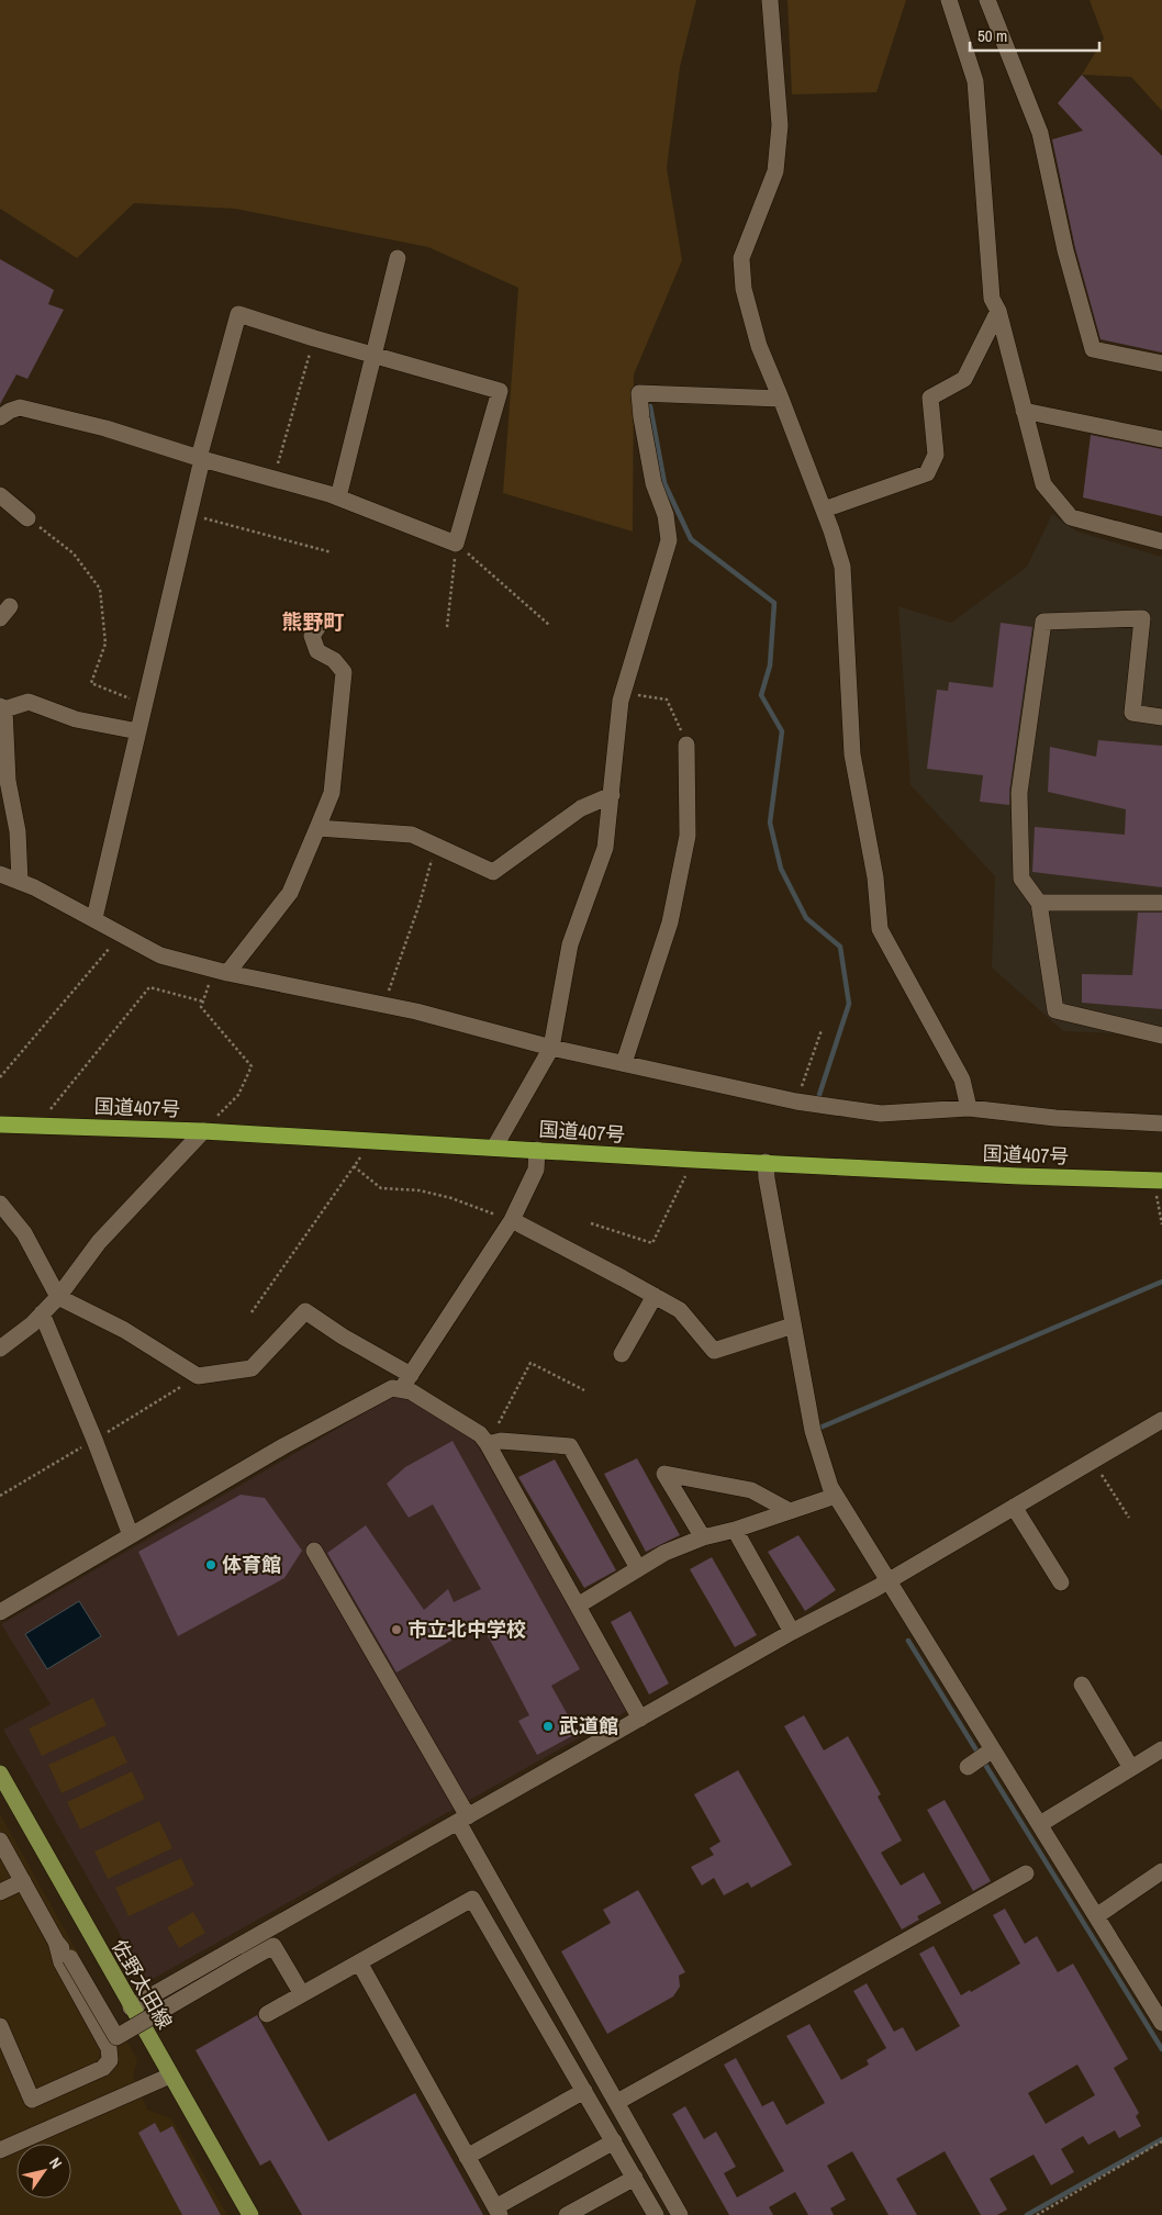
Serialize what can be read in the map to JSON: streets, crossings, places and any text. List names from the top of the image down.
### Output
{
  "streets": {
    "highway": ["国道407号"],
    "main road": ["佐野太田線"]
  },
  "districts": ["熊野町"],
  "places": ["体育館", "市立北中学校", "武道館"],
  "scale_bar": "50 m",
  "north": "top right"
}
